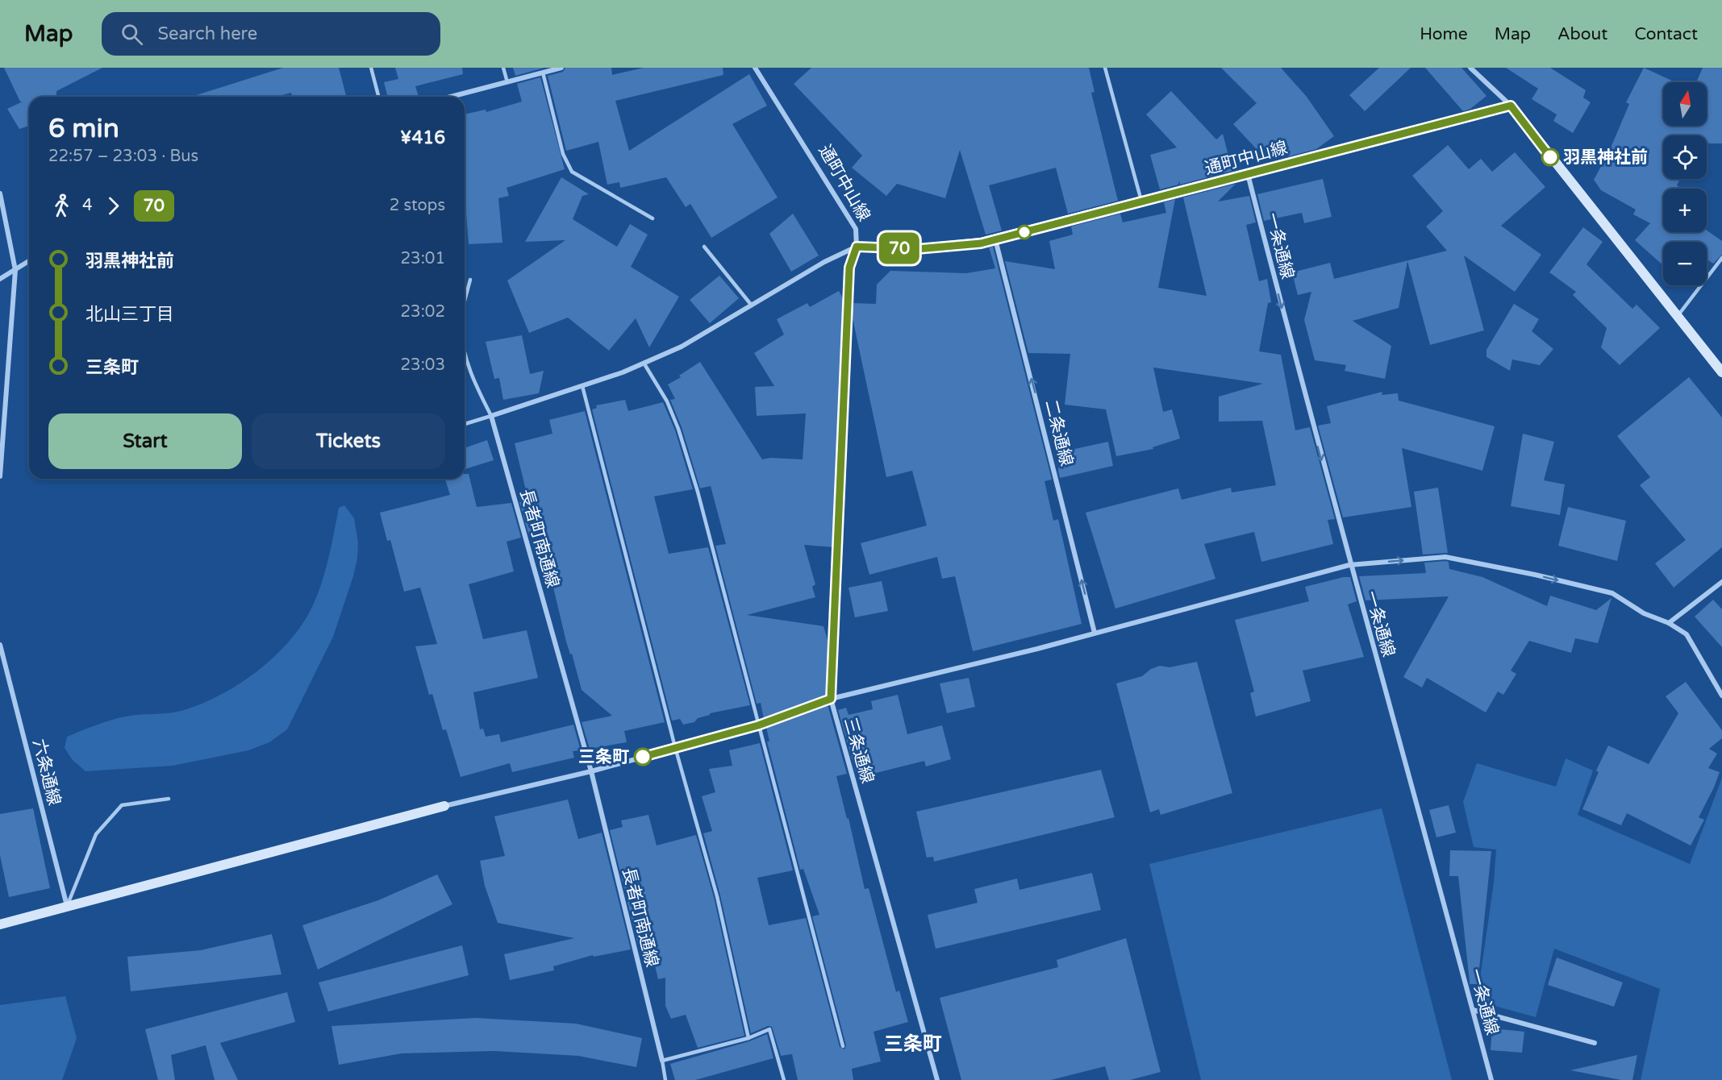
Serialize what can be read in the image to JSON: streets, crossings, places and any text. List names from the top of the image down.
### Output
{
  "streets": {
    "street": [
      "通町中山線",
      "一条通線",
      "二条通線",
      "長者町南通線",
      "三条通線",
      "六条通線"
    ]
  },
  "crossings": [
    ["通町中山線", "一条通線"],
    ["通町中山線", "二条通線"],
    ["通町中山線", "三条通線"]
  ],
  "one_way": ["一条通線", "二条通線"],
  "districts": ["三条町"],
  "places": ["羽黒神社前", "三条町"],
  "lines": ["bus line 70"],
  "north": "top",
  "page": {
    "header": "Map",
    "search": "Search here",
    "nav": [
      "Home",
      "Map",
      "About",
      "Contact"
    ],
    "on_map": "70",
    "map_buttons": ["+", "−"],
    "heading": ["6 min", "22:57 – 23:03 · Bus", "¥416"],
    "legs": ["4", "70", "2 stops"],
    "list": [
      {
        "name": "羽黒神社前",
        "value": "23:01"
      },
      {
        "name": "北山三丁目",
        "value": "23:02"
      },
      {
        "name": "三条町",
        "value": "23:03"
      }
    ],
    "buttons": ["Start", "Tickets"]
  }
}
